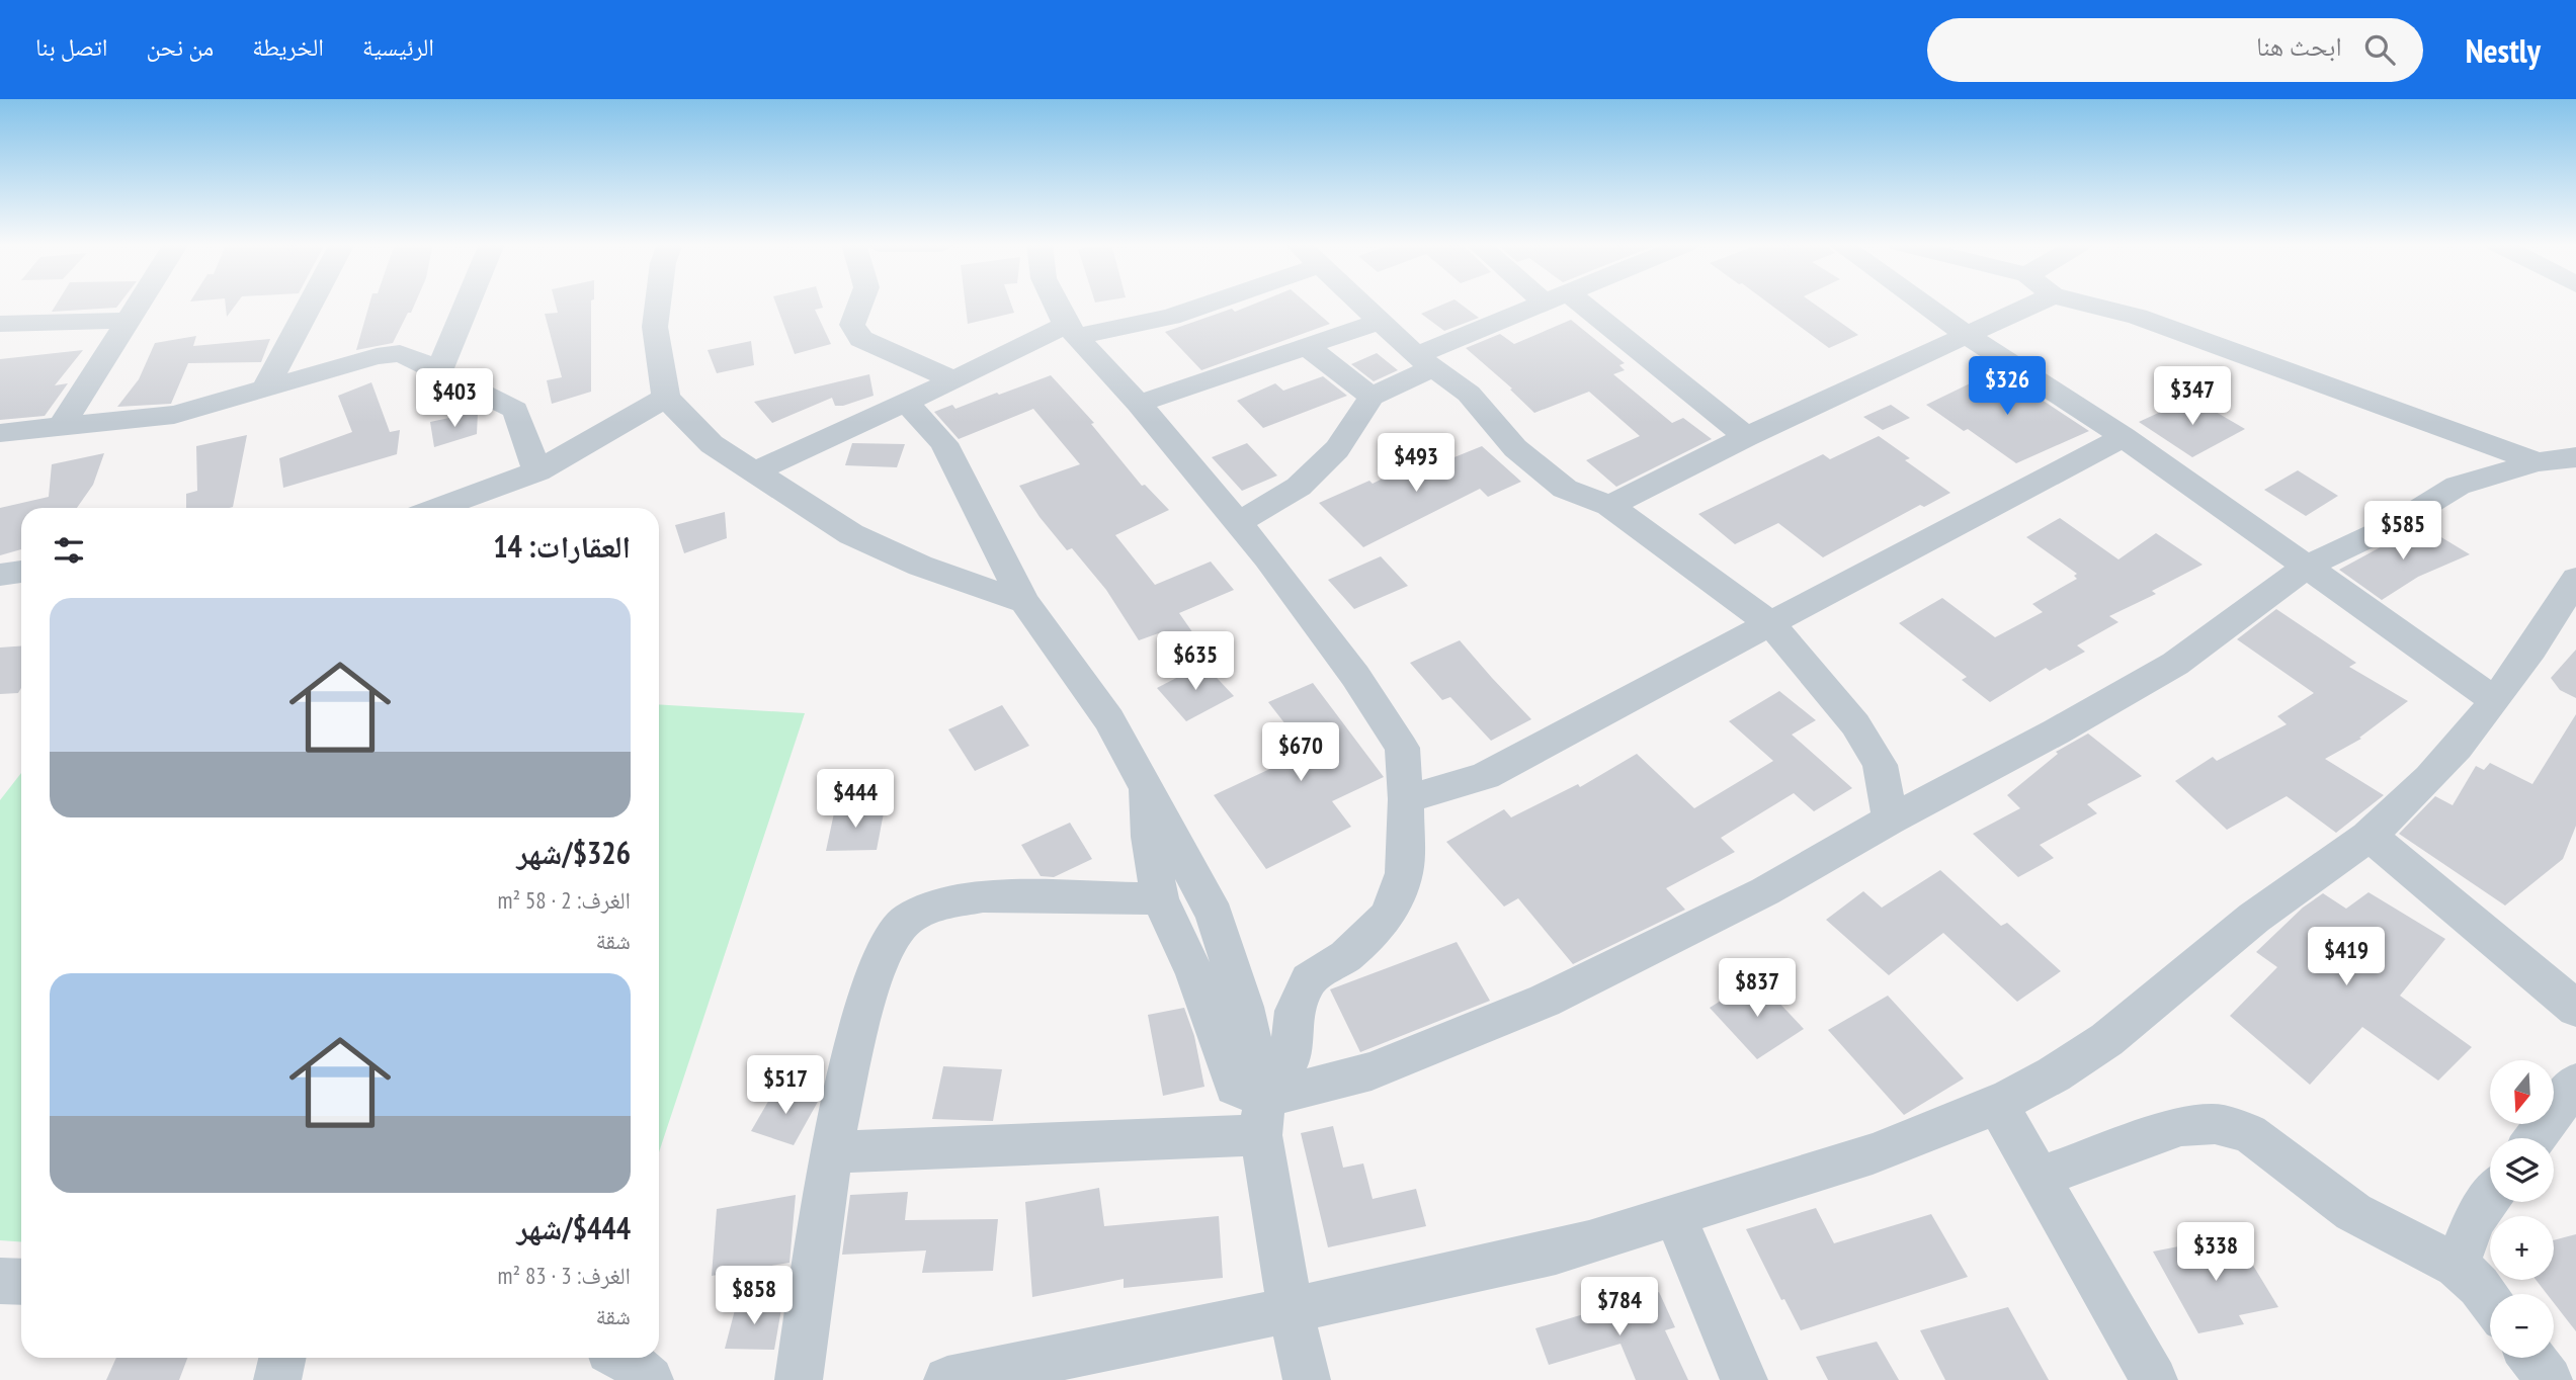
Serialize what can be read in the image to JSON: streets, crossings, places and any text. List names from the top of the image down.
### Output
{
  "north": "bottom",
  "page": {
    "header": "Nestly",
    "search": "ابحث هنا",
    "nav": [
      "الرئيسية",
      "الخريطة",
      "من نحن",
      "اتصل بنا"
    ],
    "price": [
      "$326",
      "$347",
      "$403",
      "$493",
      "$585",
      "$635",
      "$670",
      "$444",
      "$419",
      "$837",
      "$517",
      "$338",
      "$858",
      "$784"
    ],
    "heading": "العقارات: 14",
    "list": [
      {
        "name": "$326/شهر",
        "note": "الغرف: 2 · 58 m² · شقة"
      },
      {
        "name": "$444/شهر",
        "note": "الغرف: 3 · 83 m² · شقة"
      }
    ],
    "map_buttons": ["+", "−"]
  }
}
